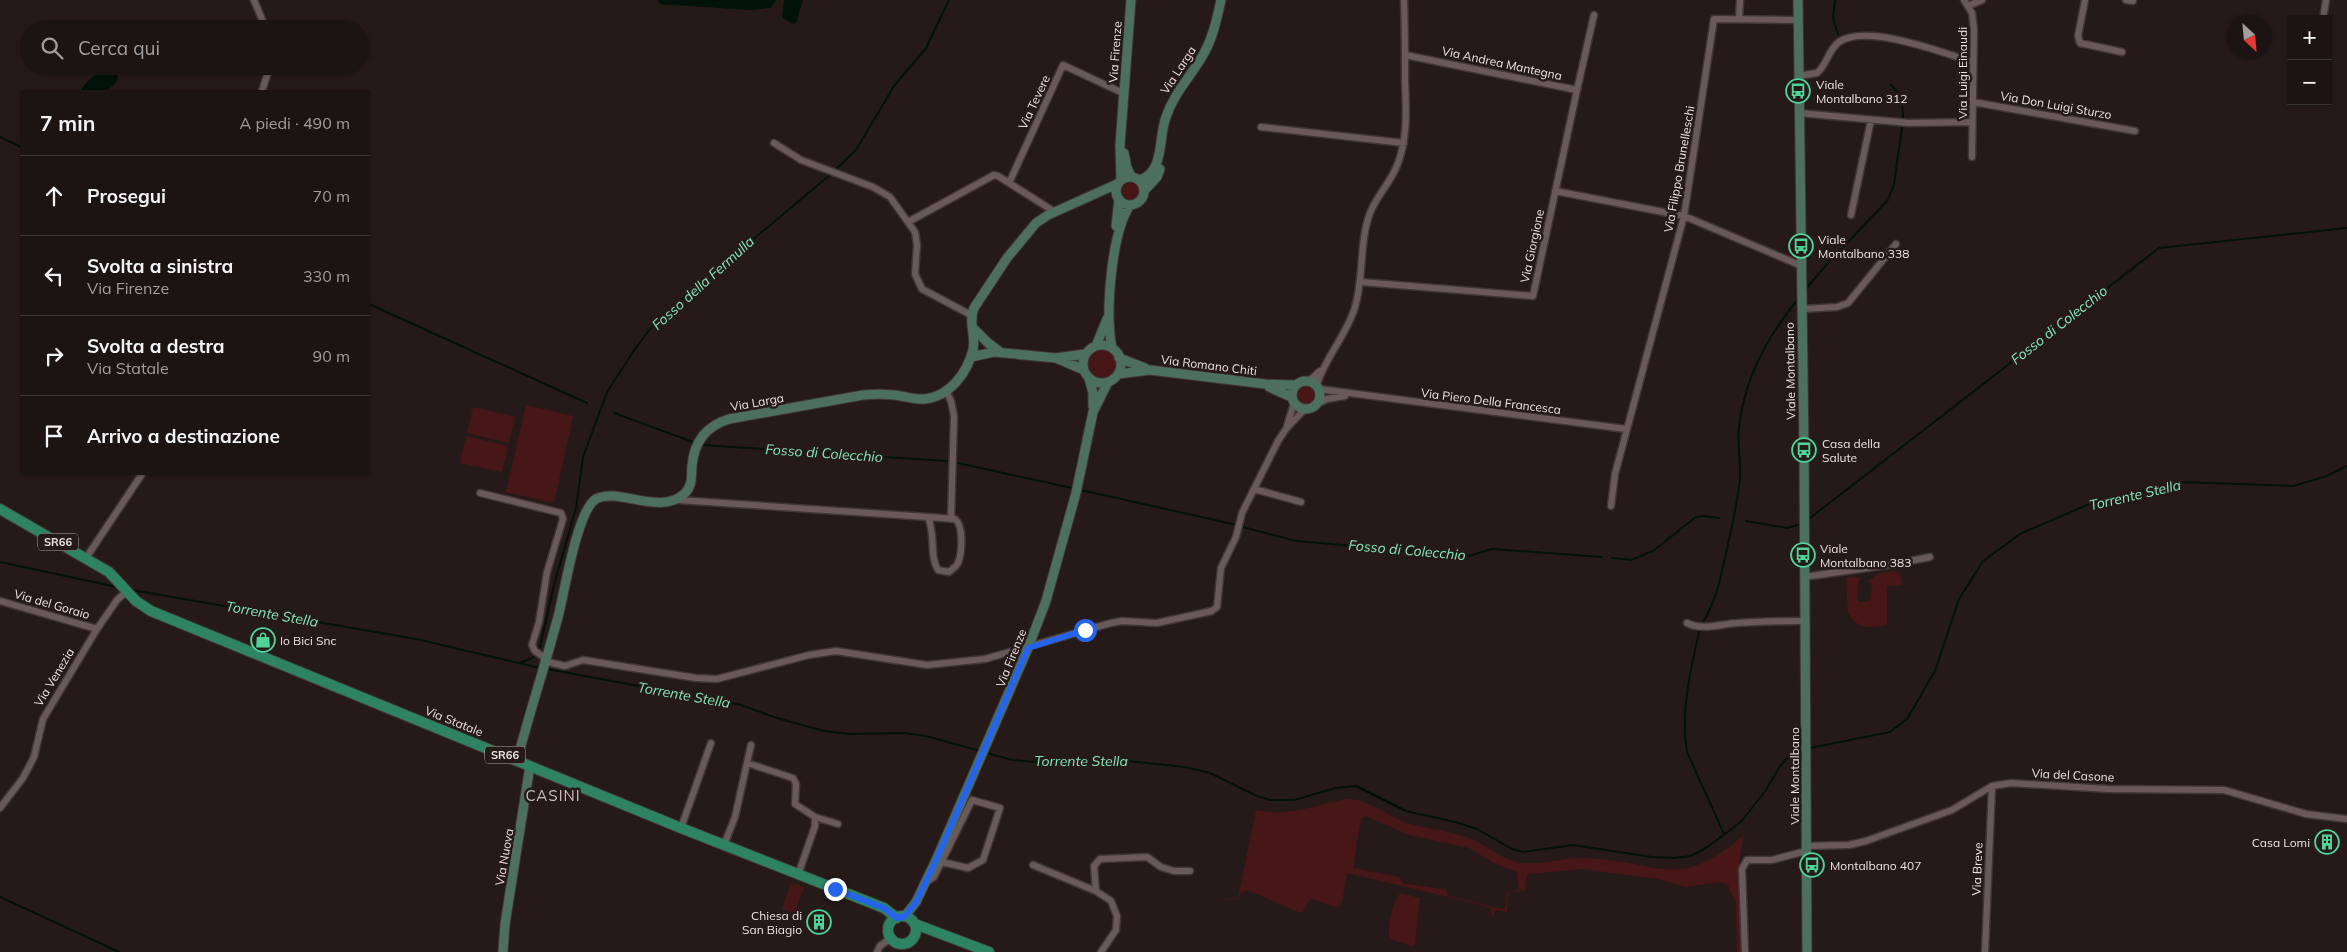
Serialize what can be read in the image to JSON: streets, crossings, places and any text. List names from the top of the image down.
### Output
{
  "streets": {
    "main road": ["SR66", "Via Statale"],
    "street": [
      "Via Firenze",
      "Via Andrea Mantegna",
      "Via Larga",
      "Via Luigi Einaudi",
      "Via Tevere",
      "Via Don Luigi Sturzo",
      "Via Filippo Brunelleschi",
      "Via Giorgione",
      "Via Romano Chiti",
      "Viale Montalbano",
      "Via Piero Della Francesca",
      "Via del Goraio",
      "Via Venezia",
      "Via del Casone",
      "Via Nuova",
      "Via Breve"
    ]
  },
  "crossings": [
    ["Via Firenze", "Via Larga"],
    ["Via Firenze", "Via Tevere"],
    ["Via Firenze", "Via Romano Chiti"],
    ["Via Firenze", "Via Statale"],
    ["Via Andrea Mantegna", "Via Giorgione"],
    ["Via Luigi Einaudi", "Via Don Luigi Sturzo"],
    ["Via Filippo Brunelleschi", "Viale Montalbano"],
    ["Via Filippo Brunelleschi", "Via Piero Della Francesca"],
    ["Viale Montalbano", "Via del Casone"],
    ["SR66", "Via Venezia"],
    ["SR66", "Via Statale"],
    ["Via del Goraio", "Via Venezia"],
    ["Via Venezia", "Via Statale"],
    ["Via Statale", "Via Nuova"],
    ["Via del Casone", "Via Breve"]
  ],
  "districts": ["CASINI"],
  "water": ["Fosso della Fermulla", "Fosso di Colecchio", "Torrente Stella"],
  "places": {
    "bus stop": [
      "Viale Montalbano 312",
      "Viale Montalbano 338",
      "Casa della Salute",
      "Viale Montalbano 383",
      "Montalbano 407"
    ],
    "shop": ["Io Bici Snc"],
    "building": ["Casa Lomi", "Chiesa di San Biagio"]
  },
  "north": "bottom right",
  "page": {
    "map_buttons": ["+", "−"],
    "search": "Cerca qui",
    "heading": ["7 min", "A piedi · 490 m"],
    "list": [
      ["Prosegui", "70 m"],
      ["Svolta a sinistra", "Via Firenze", "330 m"],
      ["Svolta a destra", "Via Statale", "90 m"],
      "Arrivo a destinazione"
    ]
  }
}
